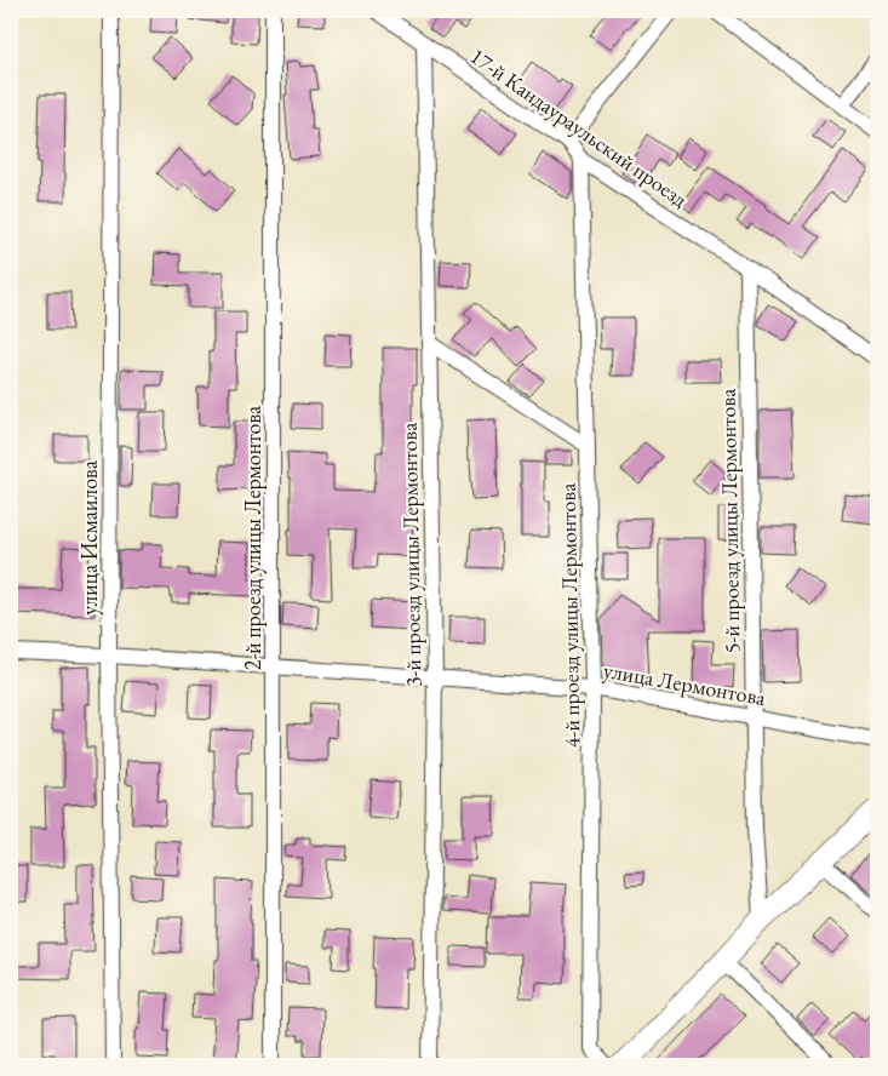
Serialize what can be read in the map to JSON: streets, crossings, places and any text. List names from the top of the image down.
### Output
{
  "streets": {
    "street": [
      "17-й Кандаураульский проезд",
      "5-й проезд улицы Лермонтова",
      "улица Исмаилова",
      "2-й проезд улицы Лермонтова",
      "3-й проезд улицы Лермонтова",
      "4-й проезд улицы Лермонтова",
      "улица Лермонтова"
    ]
  },
  "crossings": [
    ["17-й Кандаураульский проезд", "5-й проезд улицы Лермонтова"],
    ["17-й Кандаураульский проезд", "3-й проезд улицы Лермонтова"],
    ["17-й Кандаураульский проезд", "4-й проезд улицы Лермонтова"],
    ["5-й проезд улицы Лермонтова", "улица Лермонтова"],
    ["улица Исмаилова", "улица Лермонтова"],
    ["2-й проезд улицы Лермонтова", "улица Лермонтова"],
    ["3-й проезд улицы Лермонтова", "улица Лермонтова"],
    ["4-й проезд улицы Лермонтова", "улица Лермонтова"]
  ]
}
